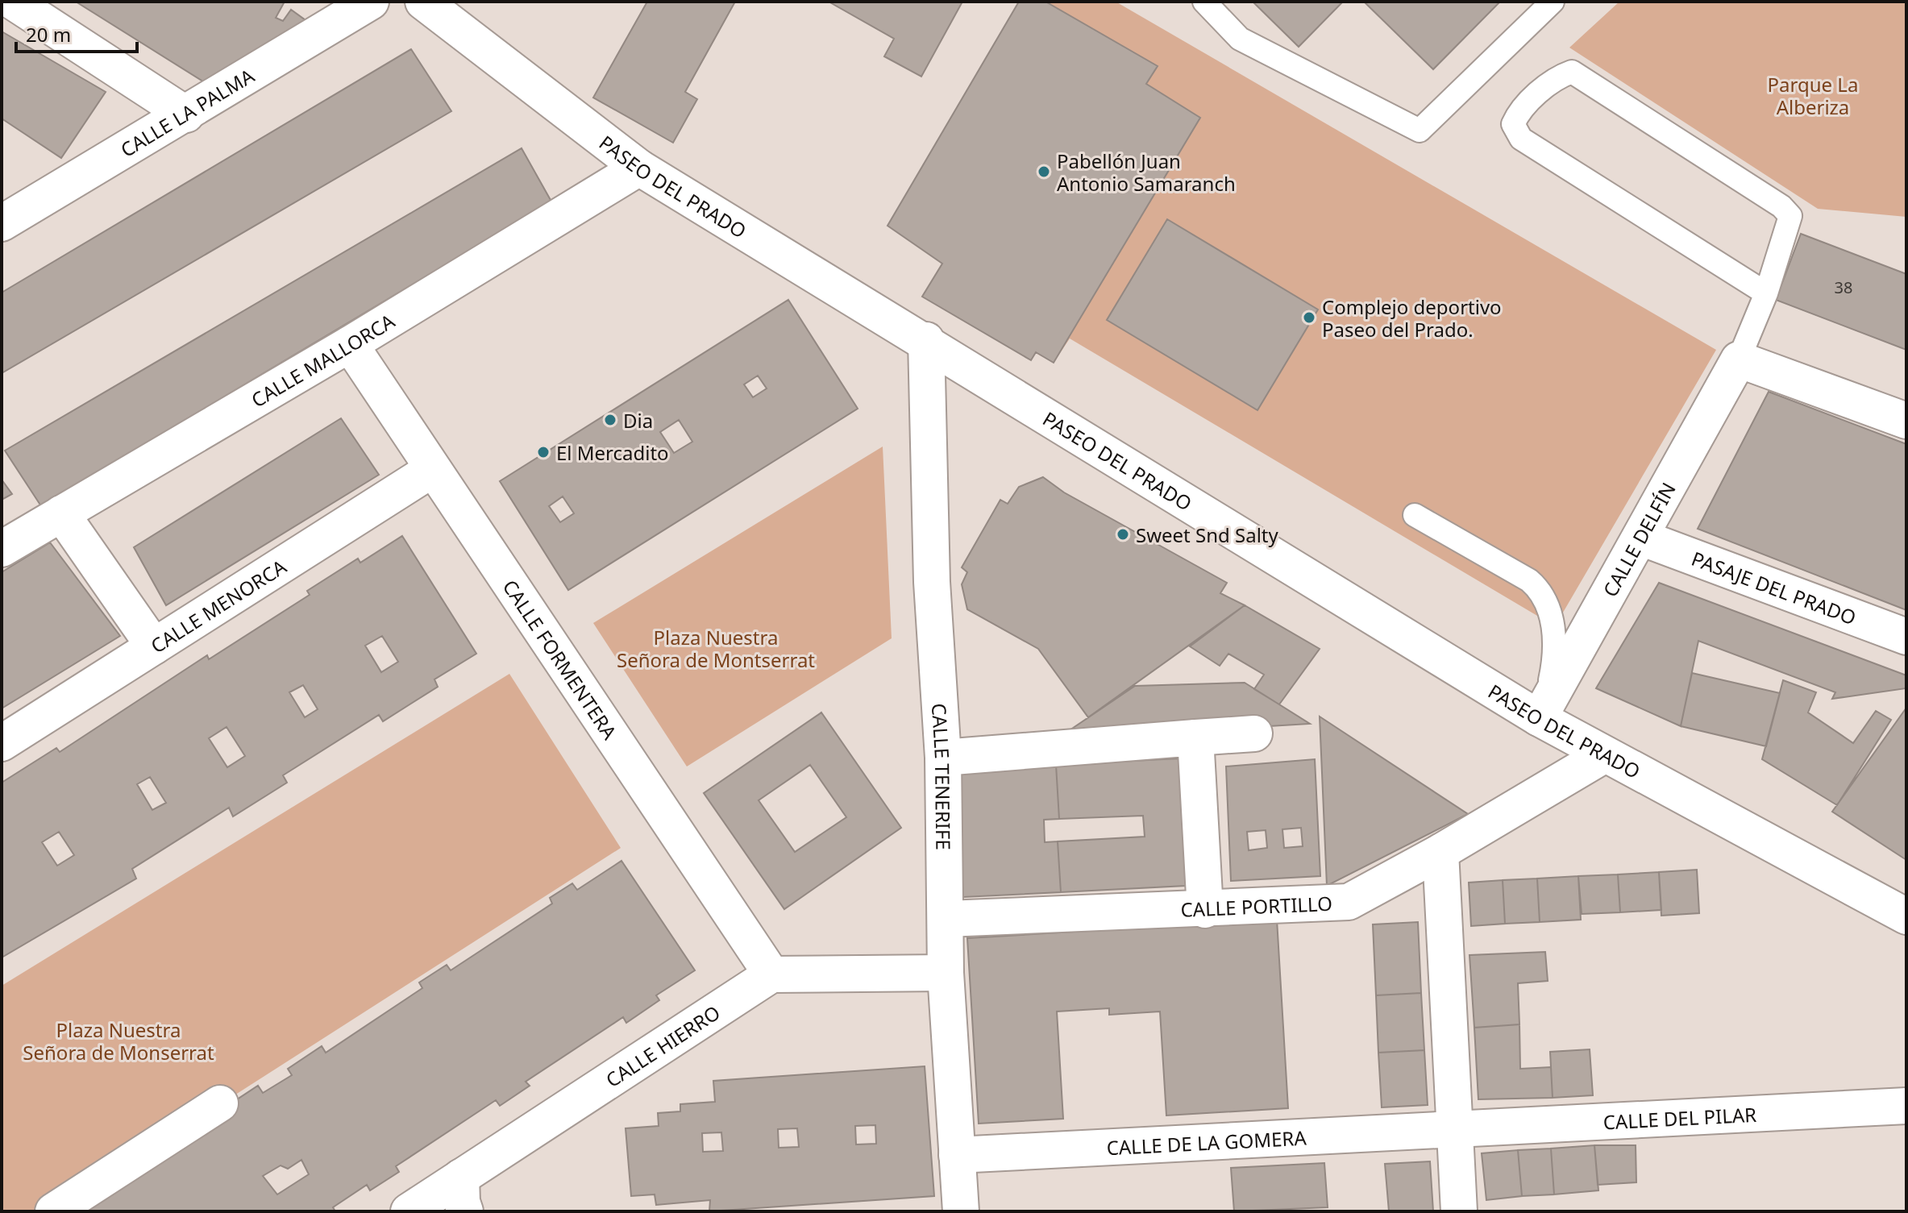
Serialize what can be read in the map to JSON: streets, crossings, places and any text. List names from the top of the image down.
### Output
{
  "streets": {
    "street": [
      "CALLE LA PALMA",
      "PASEO DEL PRADO",
      "CALLE MALLORCA",
      "CALLE DELFÍN",
      "PASAJE DEL PRADO",
      "CALLE MENORCA",
      "CALLE FORMENTERA",
      "CALLE TENERIFE",
      "CALLE PORTILLO",
      "CALLE HIERRO",
      "CALLE DEL PILAR",
      "CALLE DE LA GOMERA"
    ]
  },
  "crossings": [
    ["PASEO DEL PRADO", "CALLE MALLORCA"],
    ["PASEO DEL PRADO", "CALLE DELFÍN"],
    ["PASEO DEL PRADO", "CALLE TENERIFE"],
    ["PASEO DEL PRADO", "CALLE PORTILLO"],
    ["CALLE MALLORCA", "CALLE FORMENTERA"],
    ["CALLE DELFÍN", "PASAJE DEL PRADO"],
    ["CALLE MENORCA", "CALLE FORMENTERA"],
    ["CALLE FORMENTERA", "CALLE HIERRO"],
    ["CALLE TENERIFE", "CALLE PORTILLO"],
    ["CALLE TENERIFE", "CALLE DE LA GOMERA"],
    ["CALLE DEL PILAR", "CALLE DE LA GOMERA"]
  ],
  "parks": ["Parque La Alberiza", "Plaza Nuestra Señora de Montserrat", "Plaza Nuestra Señora de Monserrat"],
  "places": [
    "Pabellón Juan Antonio Samaranch",
    "Complejo deportivo Paseo del Prado.",
    "Dia",
    "El Mercadito",
    "Sweet Snd Salty"
  ],
  "house_numbers": ["38"],
  "scale_bar": "20 m"
}
